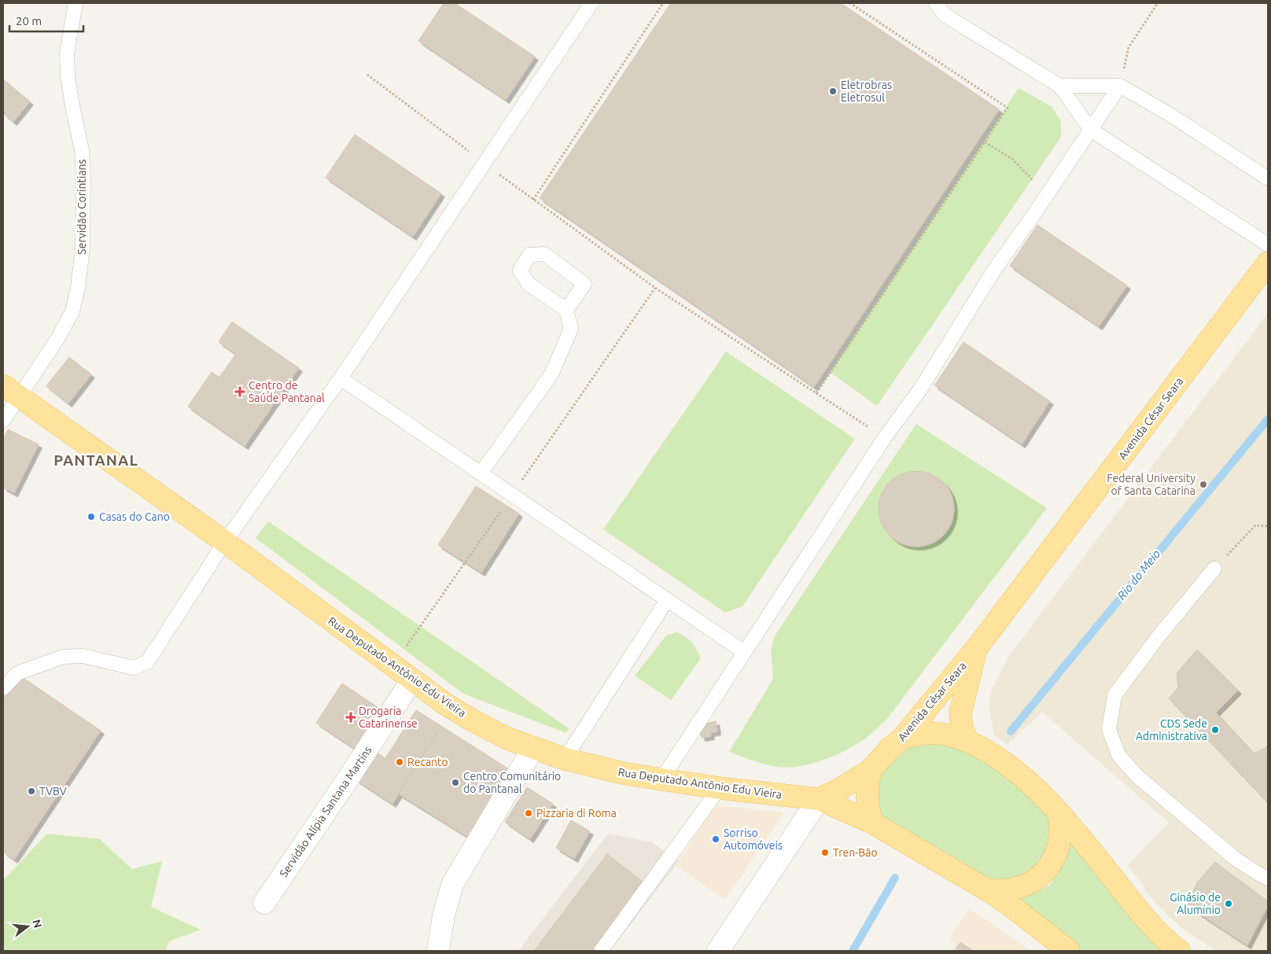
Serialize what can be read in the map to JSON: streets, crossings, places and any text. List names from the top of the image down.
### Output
{
  "streets": {
    "main road": ["Avenida César Seara", "Rua Deputado Antônio Edu Vieira"],
    "street": ["Servidão Alípia Santana Martins"],
    "lane": ["Servidão Corintians"]
  },
  "crossings": [
    ["Servidão Corintians", "Rua Deputado Antônio Edu Vieira"],
    ["Avenida César Seara", "Rua Deputado Antônio Edu Vieira"],
    ["Rua Deputado Antônio Edu Vieira", "Servidão Alípia Santana Martins"]
  ],
  "districts": ["PANTANAL"],
  "water": ["Rio do Meio"],
  "places": {
    "other": [
      "Eletrobras Eletrosul",
      "Federal University of Santa Catarina",
      "Casas do Cano",
      "CDS Sede Administrativa",
      "Recanto",
      "Centro Comunitário do Pantanal",
      "TVBV",
      "Pizzaria di Roma",
      "Sorriso Automóveis",
      "Tren-Bão",
      "Ginásio de Alumínio"
    ],
    "health": ["Centro de Saúde Pantanal", "Drogaria Catarinense"]
  },
  "scale_bar": "20 m",
  "north": "right"
}
